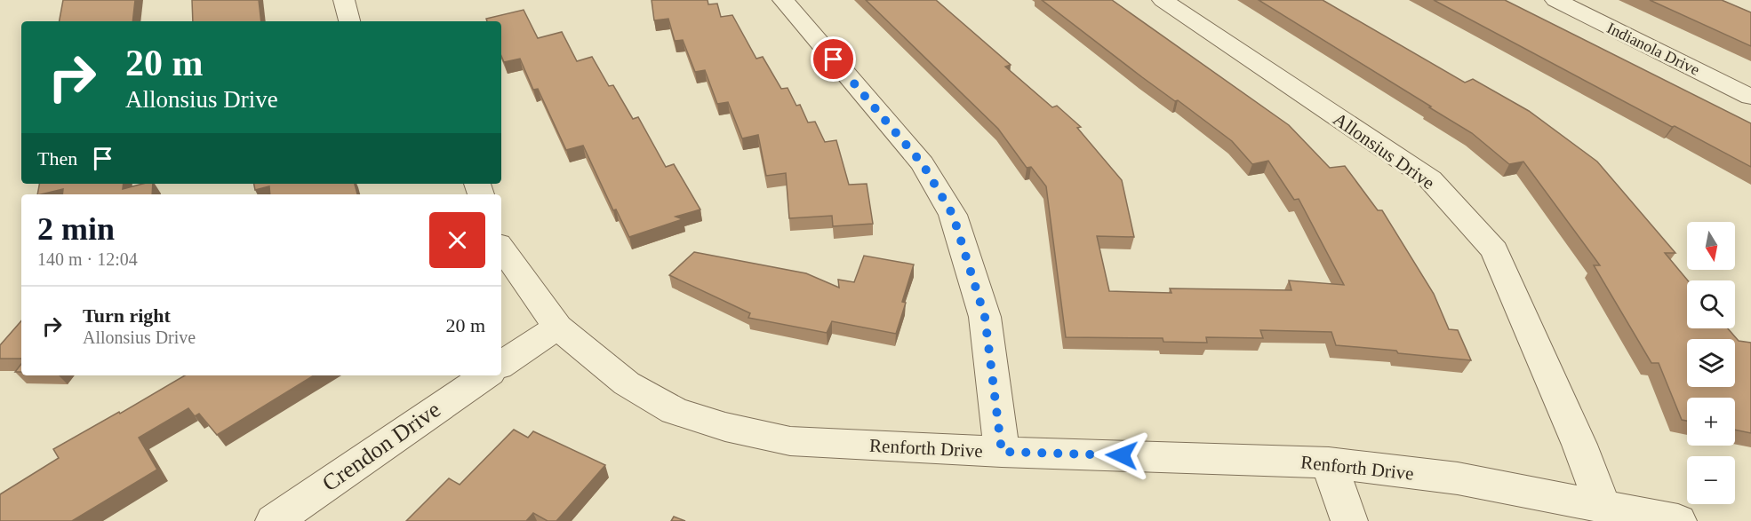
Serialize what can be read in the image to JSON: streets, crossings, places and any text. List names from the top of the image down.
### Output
{
  "streets": {
    "street": [
      "Indianola Drive",
      "Allonsius Drive",
      "Crendon Drive",
      "Renforth Drive"
    ]
  },
  "crossings": [
    ["Allonsius Drive", "Renforth Drive"]
  ],
  "north": "bottom",
  "page": {
    "turn": ["20 m", "Allonsius Drive"],
    "then": "Then",
    "heading": ["2 min", "140 m · 12:04"],
    "map_buttons": ["+", "−"],
    "list": [
      {
        "name": "Turn right",
        "note": "Allonsius Drive",
        "value": "20 m"
      }
    ]
  }
}
